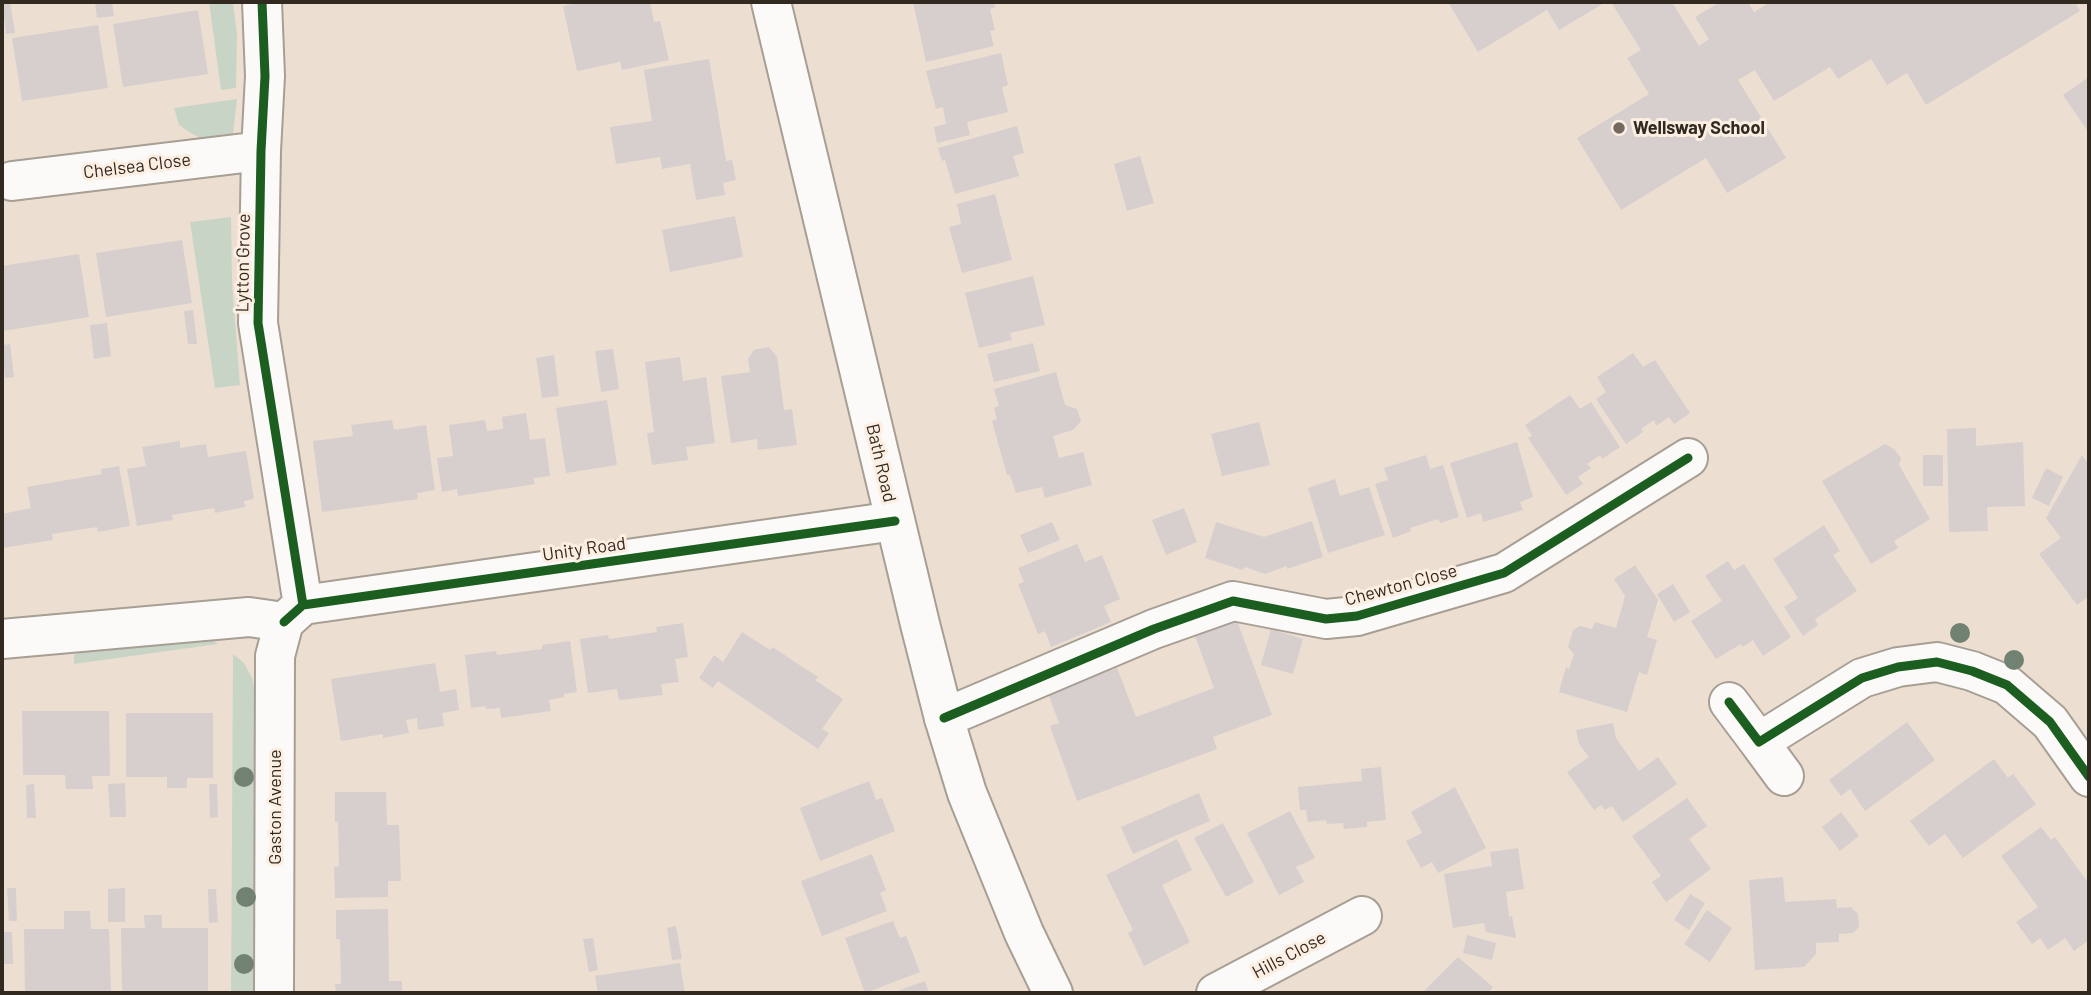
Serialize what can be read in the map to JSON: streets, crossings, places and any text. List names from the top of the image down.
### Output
{
  "streets": {
    "street": [
      "Chelsea Close",
      "Lytton Grove",
      "Bath Road",
      "Unity Road",
      "Chewton Close",
      "Gaston Avenue",
      "Hills Close"
    ]
  },
  "crossings": [
    ["Chelsea Close", "Lytton Grove"],
    ["Lytton Grove", "Unity Road"],
    ["Lytton Grove", "Gaston Avenue"],
    ["Bath Road", "Unity Road"],
    ["Bath Road", "Chewton Close"],
    ["Unity Road", "Gaston Avenue"]
  ],
  "places": ["Wellsway School"]
}
